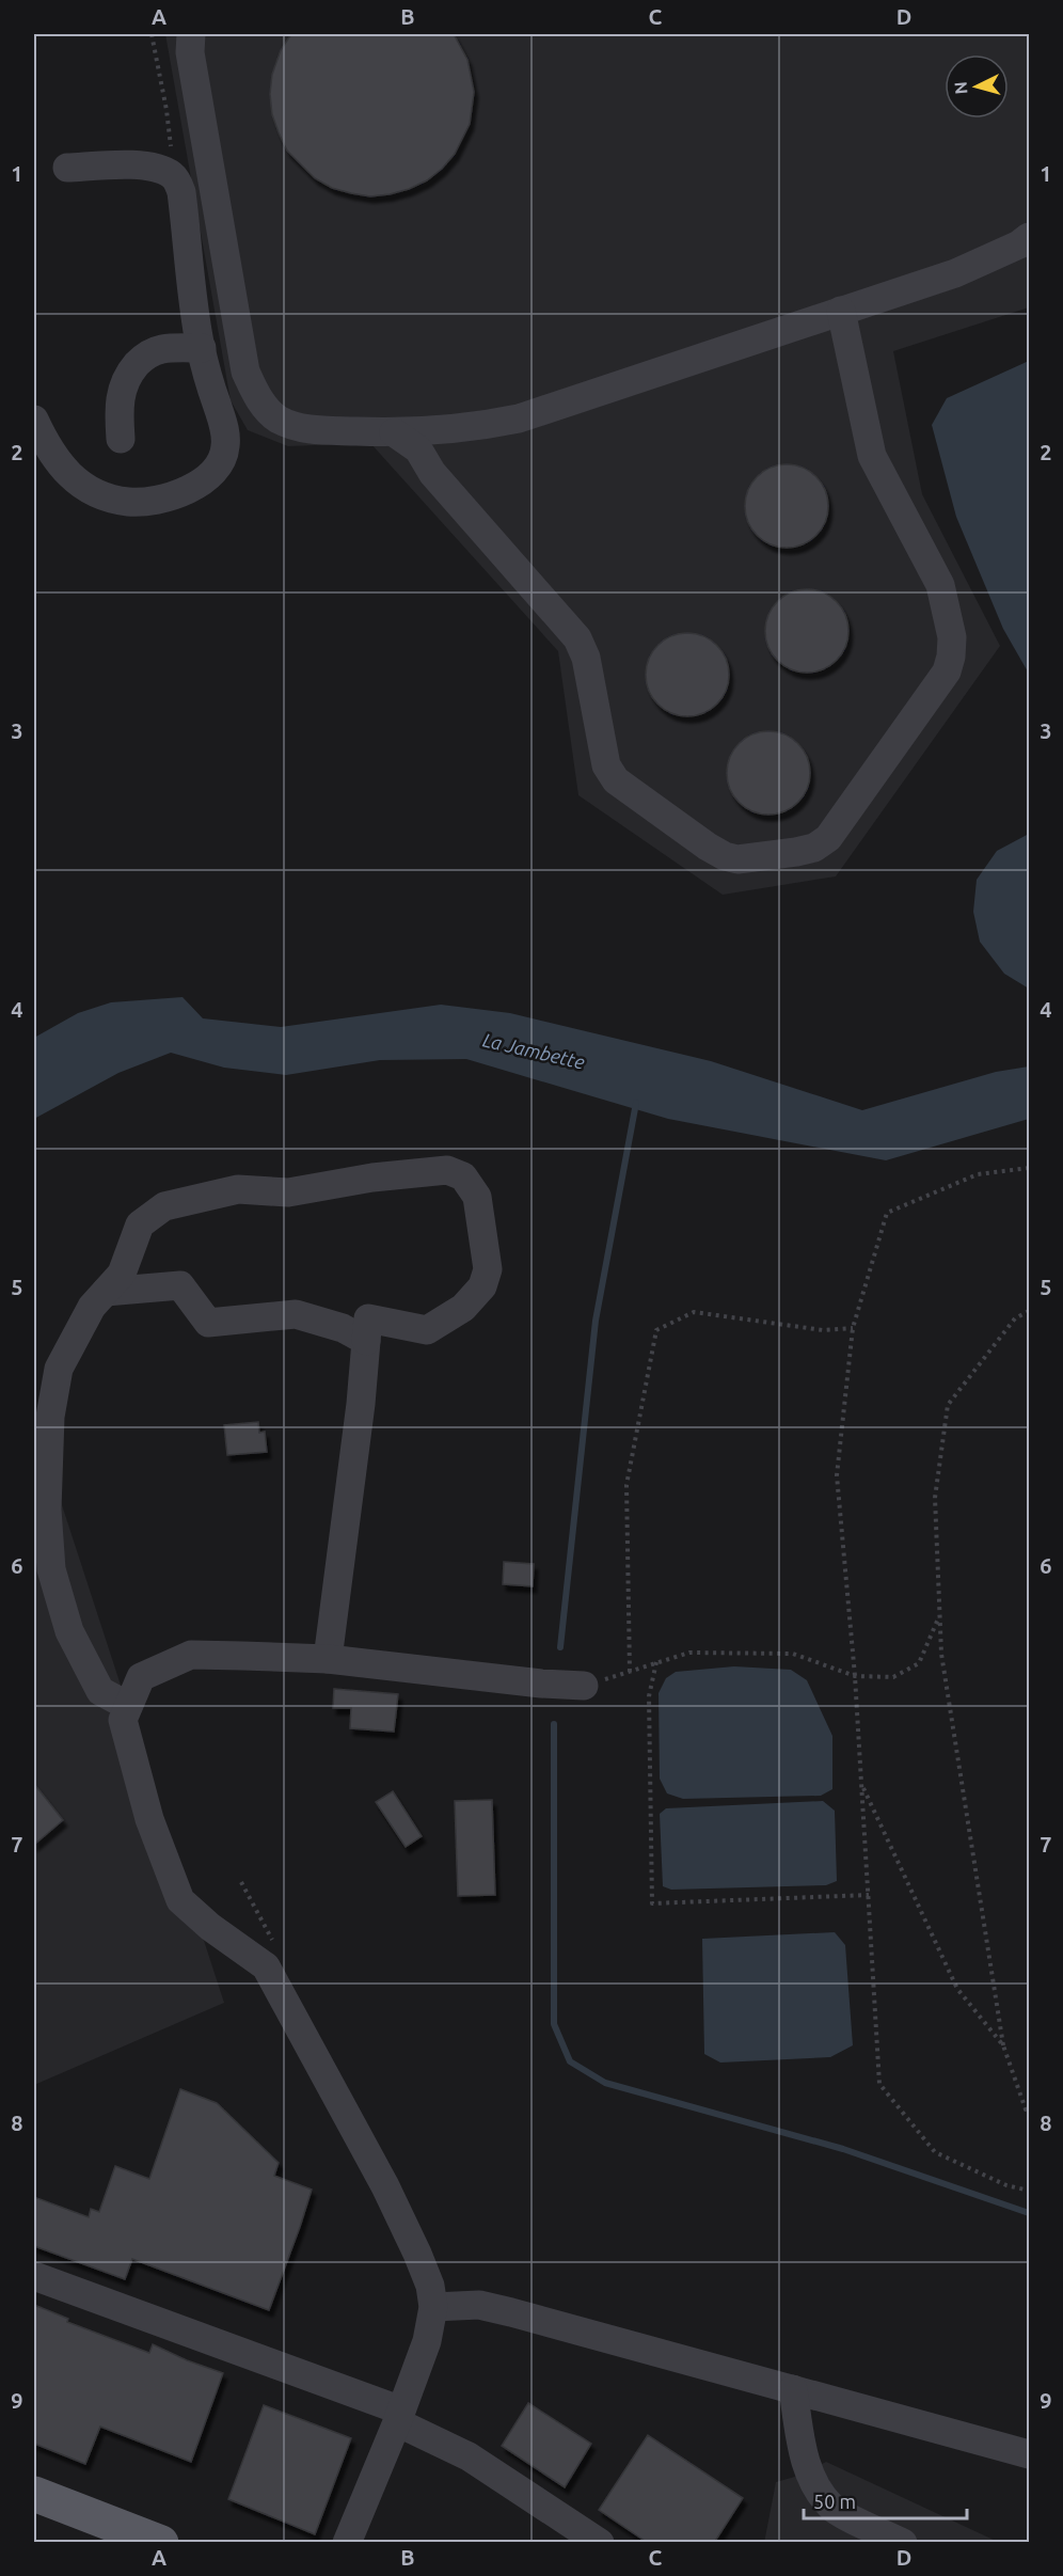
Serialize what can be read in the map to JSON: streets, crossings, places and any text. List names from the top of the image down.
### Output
{
  "water": ["La Jambette"],
  "scale_bar": "50 m",
  "north": "left",
  "grid": {
    "columns": [
      "A",
      "B",
      "C",
      "D"
    ],
    "rows": [
      "1",
      "2",
      "3",
      "4",
      "5",
      "6",
      "7",
      "8",
      "9"
    ]
  }
}
